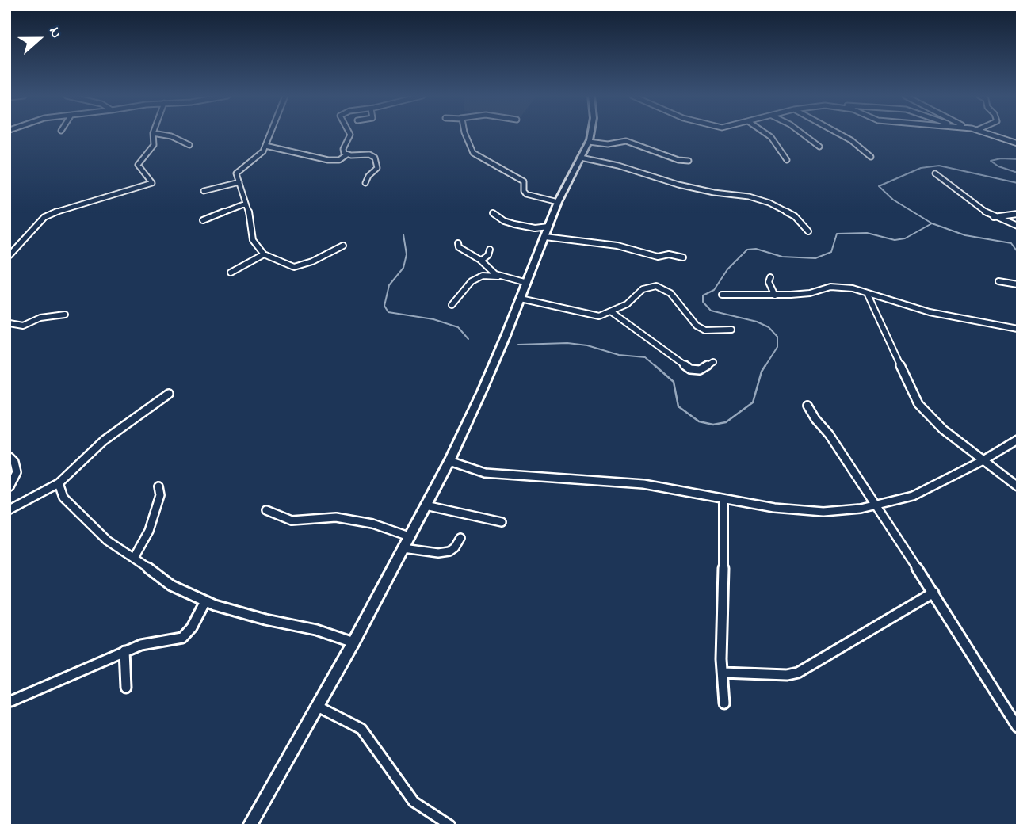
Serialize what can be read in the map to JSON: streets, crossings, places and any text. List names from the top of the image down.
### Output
{
  "north": "right"
}
